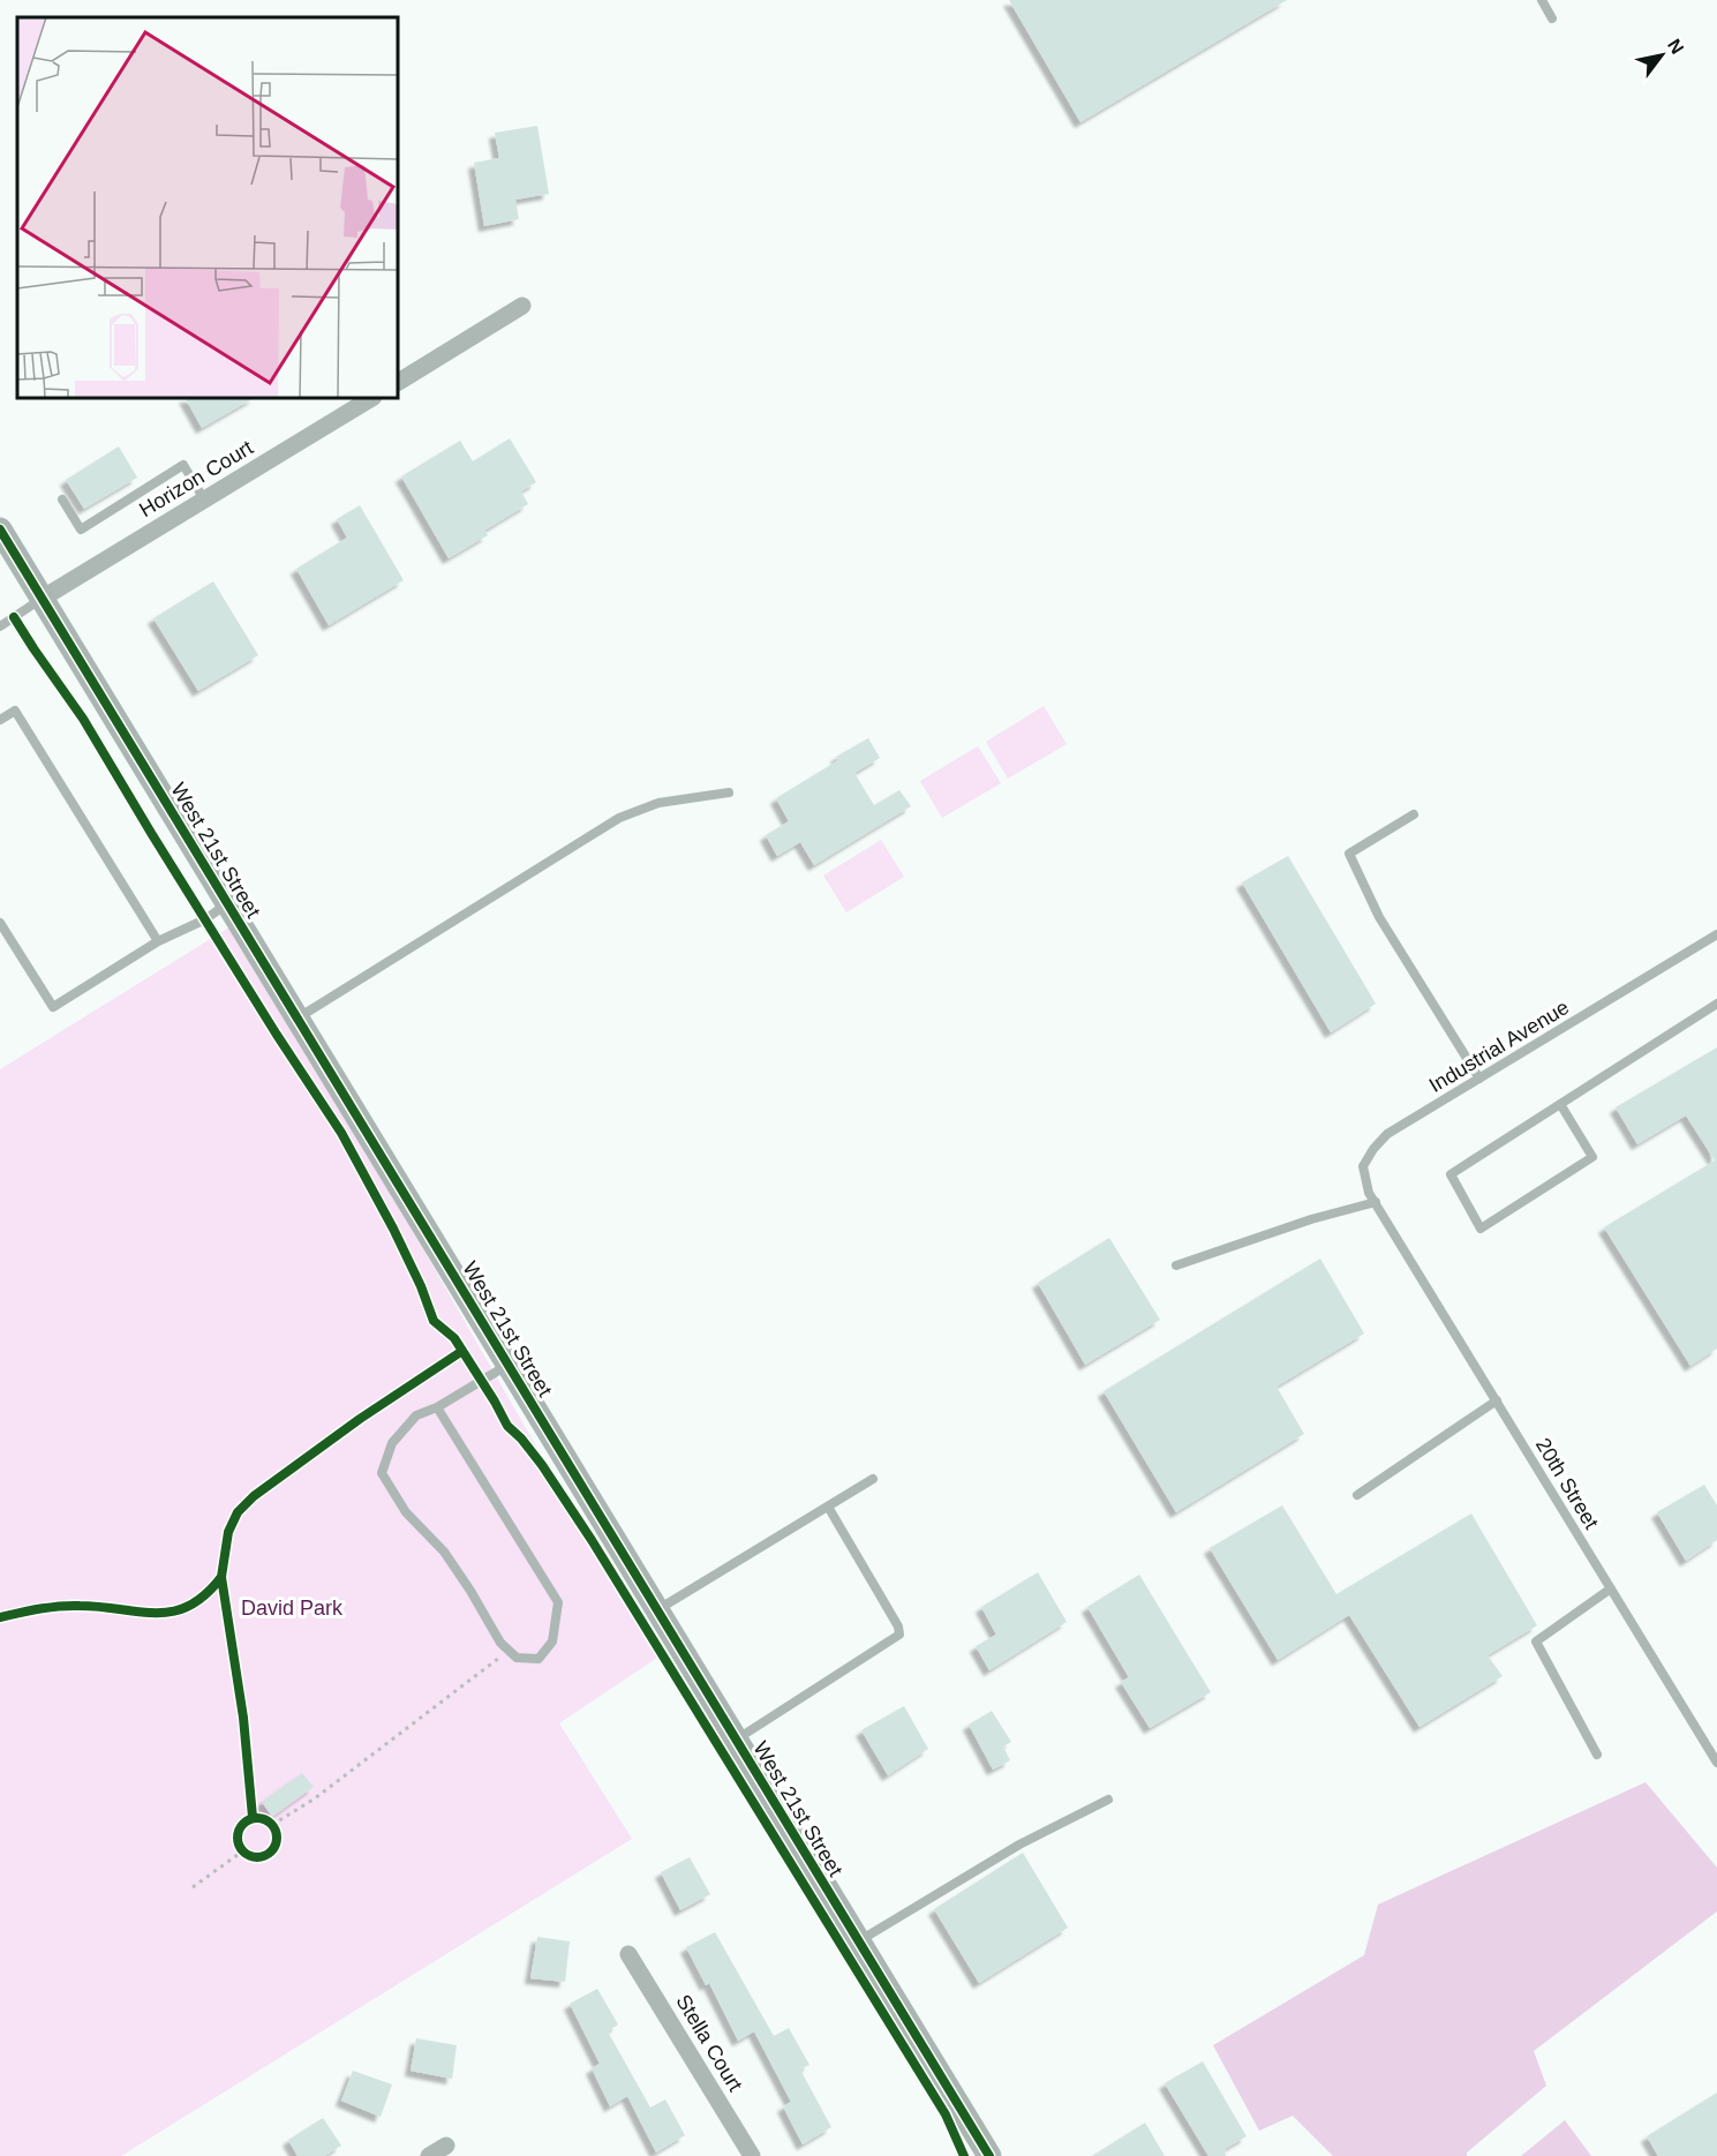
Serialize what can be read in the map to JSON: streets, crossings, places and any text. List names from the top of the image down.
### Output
{
  "streets": {
    "street": ["Horizon Court", "West 21st Street", "Stella Court"],
    "lane": ["Industrial Avenue", "20th Street"]
  },
  "crossings": [
    ["Horizon Court", "West 21st Street"],
    ["Industrial Avenue", "20th Street"]
  ],
  "parks": ["David Park"],
  "north": "top right"
}
